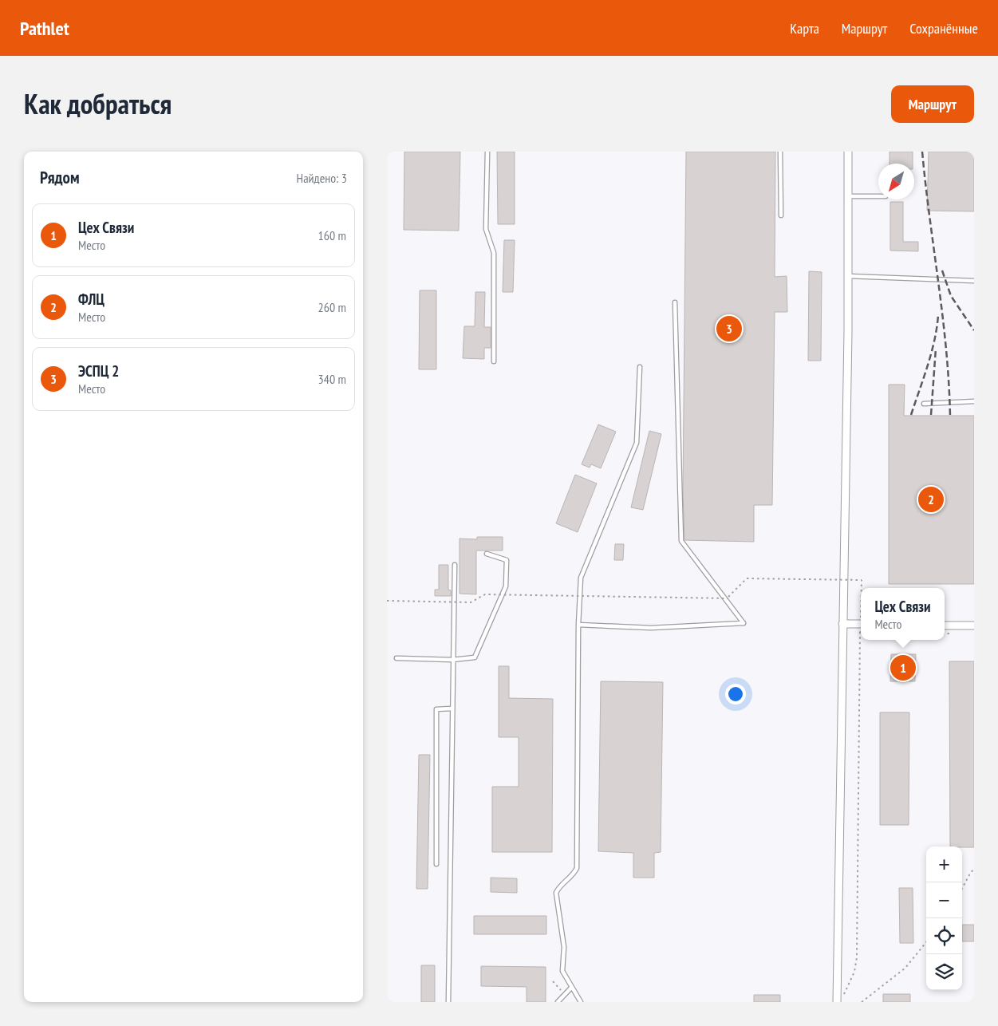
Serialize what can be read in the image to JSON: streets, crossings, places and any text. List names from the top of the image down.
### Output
{
  "north": "bottom left",
  "page": {
    "header": "Pathlet",
    "nav": ["Карта", "Маршрут", "Сохранённые"],
    "title": "Как добраться",
    "buttons": "Маршрут",
    "heading": ["Рядом", "Найдено: 3"],
    "list": [
      {
        "mark": "1",
        "name": "Цех Связи",
        "note": "Место",
        "value": "160 m"
      },
      {
        "mark": "2",
        "name": "ФЛЦ",
        "note": "Место",
        "value": "260 m"
      },
      {
        "mark": "3",
        "name": "ЭСПЦ 2",
        "note": "Место",
        "value": "340 m"
      }
    ],
    "pins": ["3", "2", "1"],
    "popup": ["Цех Связи", "Место"],
    "map_buttons": ["+", "−"]
  }
}
